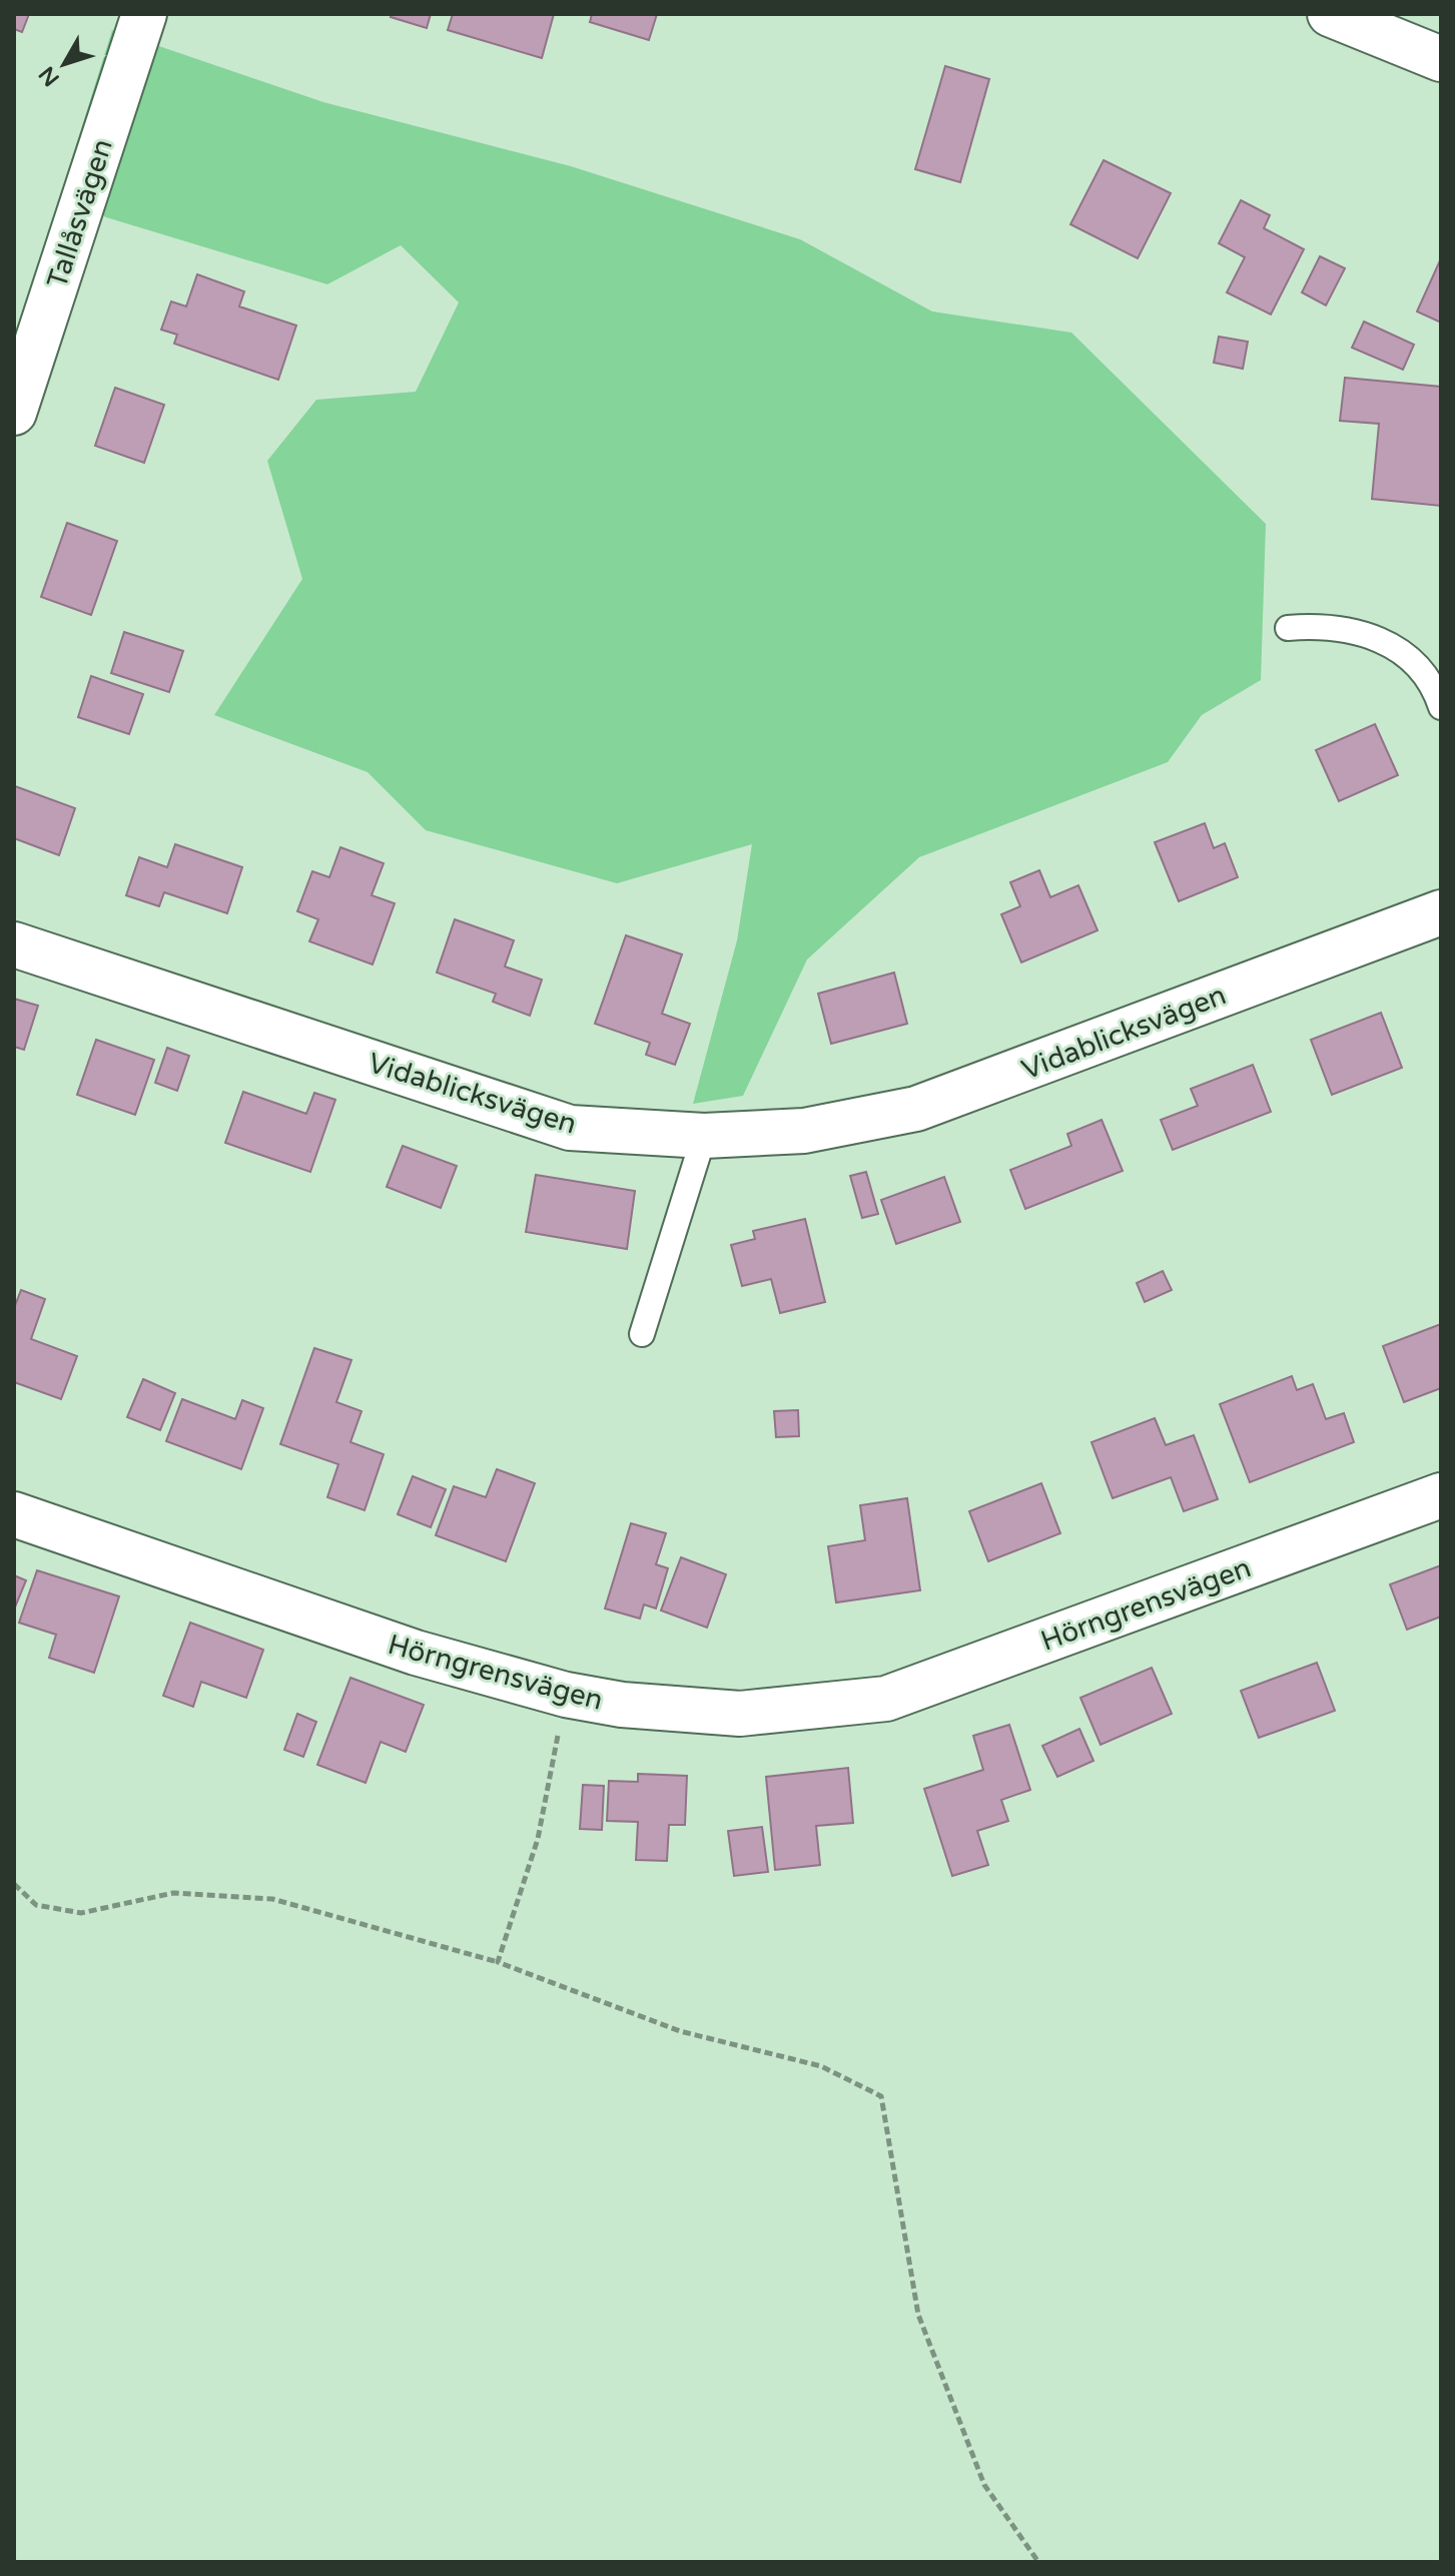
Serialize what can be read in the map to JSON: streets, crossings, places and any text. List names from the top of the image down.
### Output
{
  "streets": {
    "street": ["Tallåsvägen", "Vidablicksvägen", "Hörngrensvägen"]
  },
  "north": "bottom left"
}
